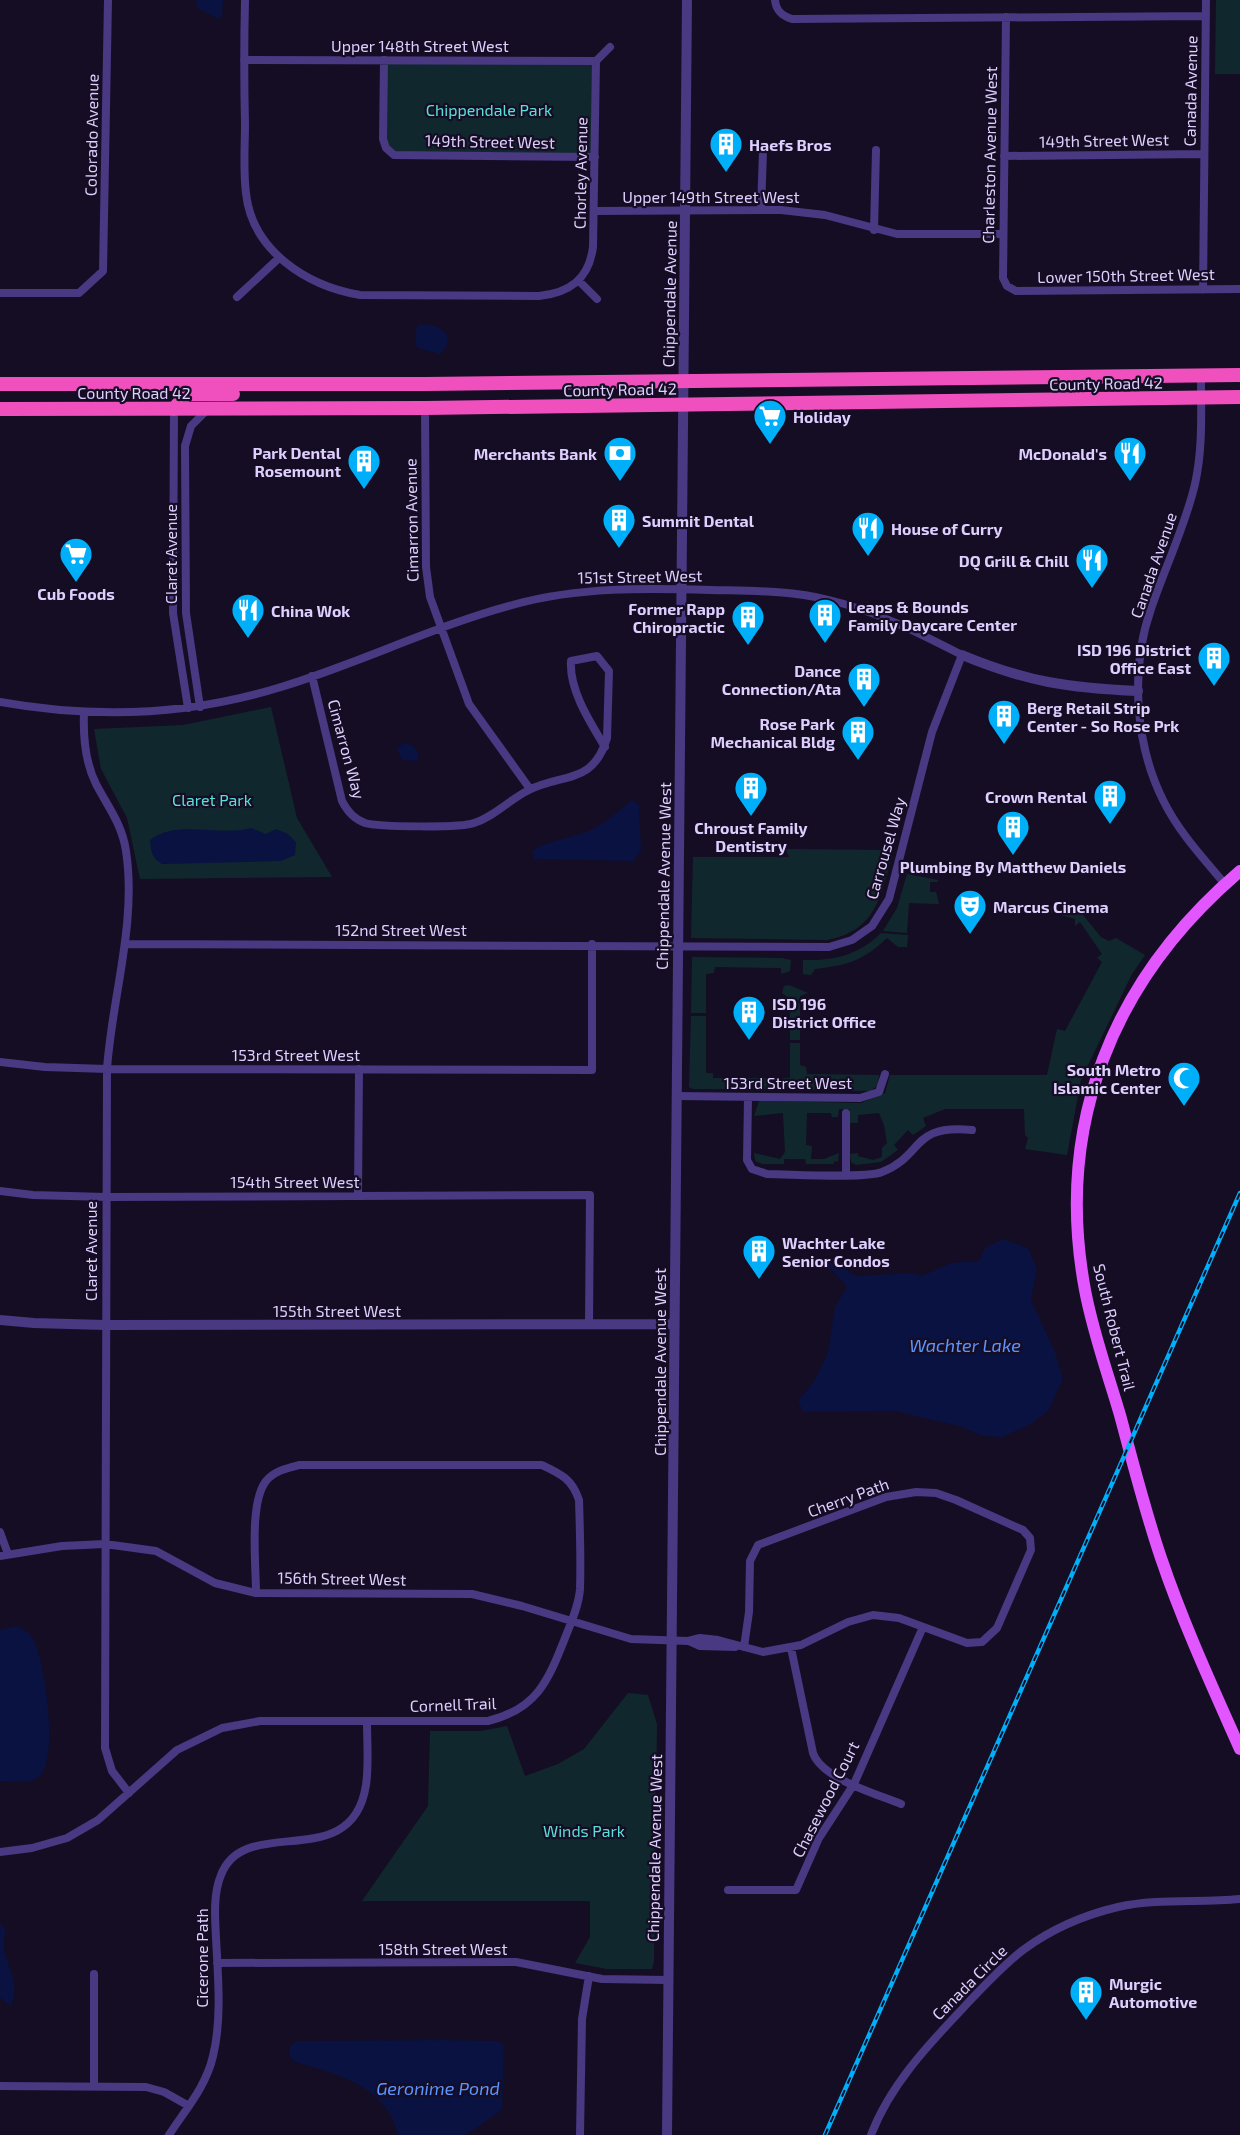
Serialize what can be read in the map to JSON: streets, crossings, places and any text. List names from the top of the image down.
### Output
{
  "streets": {
    "highway": ["County Road 42"],
    "main road": ["South Robert Trail"],
    "street": [
      "Upper 148th Street West",
      "Canada Avenue",
      "Colorado Avenue",
      "149th Street West",
      "Charleston Avenue West",
      "Chorley Avenue",
      "Upper 149th Street West",
      "Lower 150th Street West",
      "Chippendale Avenue",
      "Cimarron Avenue",
      "Claret Avenue",
      "151st Street West",
      "Cimarron Way",
      "Carrousel Way",
      "Chippendale Avenue West",
      "152nd Street West",
      "153rd Street West",
      "154th Street West",
      "155th Street West",
      "Cherry Path",
      "156th Street West",
      "Cornell Trail",
      "Chasewood Court",
      "158th Street West",
      "Cicerone Path",
      "Canada Circle"
    ]
  },
  "crossings": [
    ["Upper 148th Street West", "149th Street West"],
    ["Upper 148th Street West", "Chorley Avenue"],
    ["Canada Avenue", "149th Street West"],
    ["Canada Avenue", "Lower 150th Street West"],
    ["Canada Avenue", "County Road 42"],
    ["Canada Avenue", "151st Street West"],
    ["Canada Avenue", "South Robert Trail"],
    ["149th Street West", "Charleston Avenue West"],
    ["149th Street West", "Chorley Avenue"],
    ["Charleston Avenue West", "Upper 149th Street West"],
    ["Charleston Avenue West", "Lower 150th Street West"],
    ["Chorley Avenue", "Upper 149th Street West"],
    ["Upper 149th Street West", "Chippendale Avenue"],
    ["Chippendale Avenue", "County Road 42"],
    ["Chippendale Avenue", "151st Street West"],
    ["Chippendale Avenue", "Chippendale Avenue West"],
    ["County Road 42", "Cimarron Avenue"],
    ["County Road 42", "Claret Avenue"],
    ["Cimarron Avenue", "151st Street West"],
    ["Claret Avenue", "151st Street West"],
    ["Claret Avenue", "152nd Street West"],
    ["Claret Avenue", "153rd Street West"],
    ["Claret Avenue", "154th Street West"],
    ["Claret Avenue", "155th Street West"],
    ["Claret Avenue", "156th Street West"],
    ["Claret Avenue", "Cornell Trail"],
    ["151st Street West", "Cimarron Way"],
    ["151st Street West", "Carrousel Way"],
    ["151st Street West", "Chippendale Avenue West"],
    ["Carrousel Way", "Chippendale Avenue West"],
    ["Carrousel Way", "152nd Street West"],
    ["Chippendale Avenue West", "152nd Street West"],
    ["Chippendale Avenue West", "153rd Street West"],
    ["Chippendale Avenue West", "155th Street West"],
    ["Chippendale Avenue West", "156th Street West"],
    ["Chippendale Avenue West", "158th Street West"],
    ["152nd Street West", "153rd Street West"],
    ["154th Street West", "155th Street West"],
    ["Cherry Path", "156th Street West"],
    ["156th Street West", "Cornell Trail"],
    ["156th Street West", "Chasewood Court"],
    ["Cornell Trail", "Cicerone Path"],
    ["158th Street West", "Cicerone Path"]
  ],
  "water": ["Wachter Lake", "Geronime Pond"],
  "parks": ["Chippendale Park", "Claret Park", "Winds Park"],
  "places": {
    "building": [
      "Haefs Bros",
      "Park Dental Rosemount",
      "Summit Dental",
      "Leaps & Bounds Family Daycare Center",
      "Former Rapp Chiropractic",
      "ISD 196 District Office East",
      "Dance Connection/Ata",
      "Berg Retail Strip Center - So Rose Prk",
      "Rose Park Mechanical Bldg",
      "Chroust Family Dentistry",
      "Crown Rental",
      "Plumbing By Matthew Daniels",
      "ISD 196 District Office",
      "Wachter Lake Senior Condos",
      "Murgic Automotive"
    ],
    "supermarket": ["Holiday", "Cub Foods"],
    "bank": ["Merchants Bank"],
    "restaurant": [
      "McDonald's",
      "House of Curry",
      "DQ Grill & Chill",
      "China Wok"
    ],
    "theatre": ["Marcus Cinema"],
    "mosque": ["South Metro Islamic Center"]
  }
}
